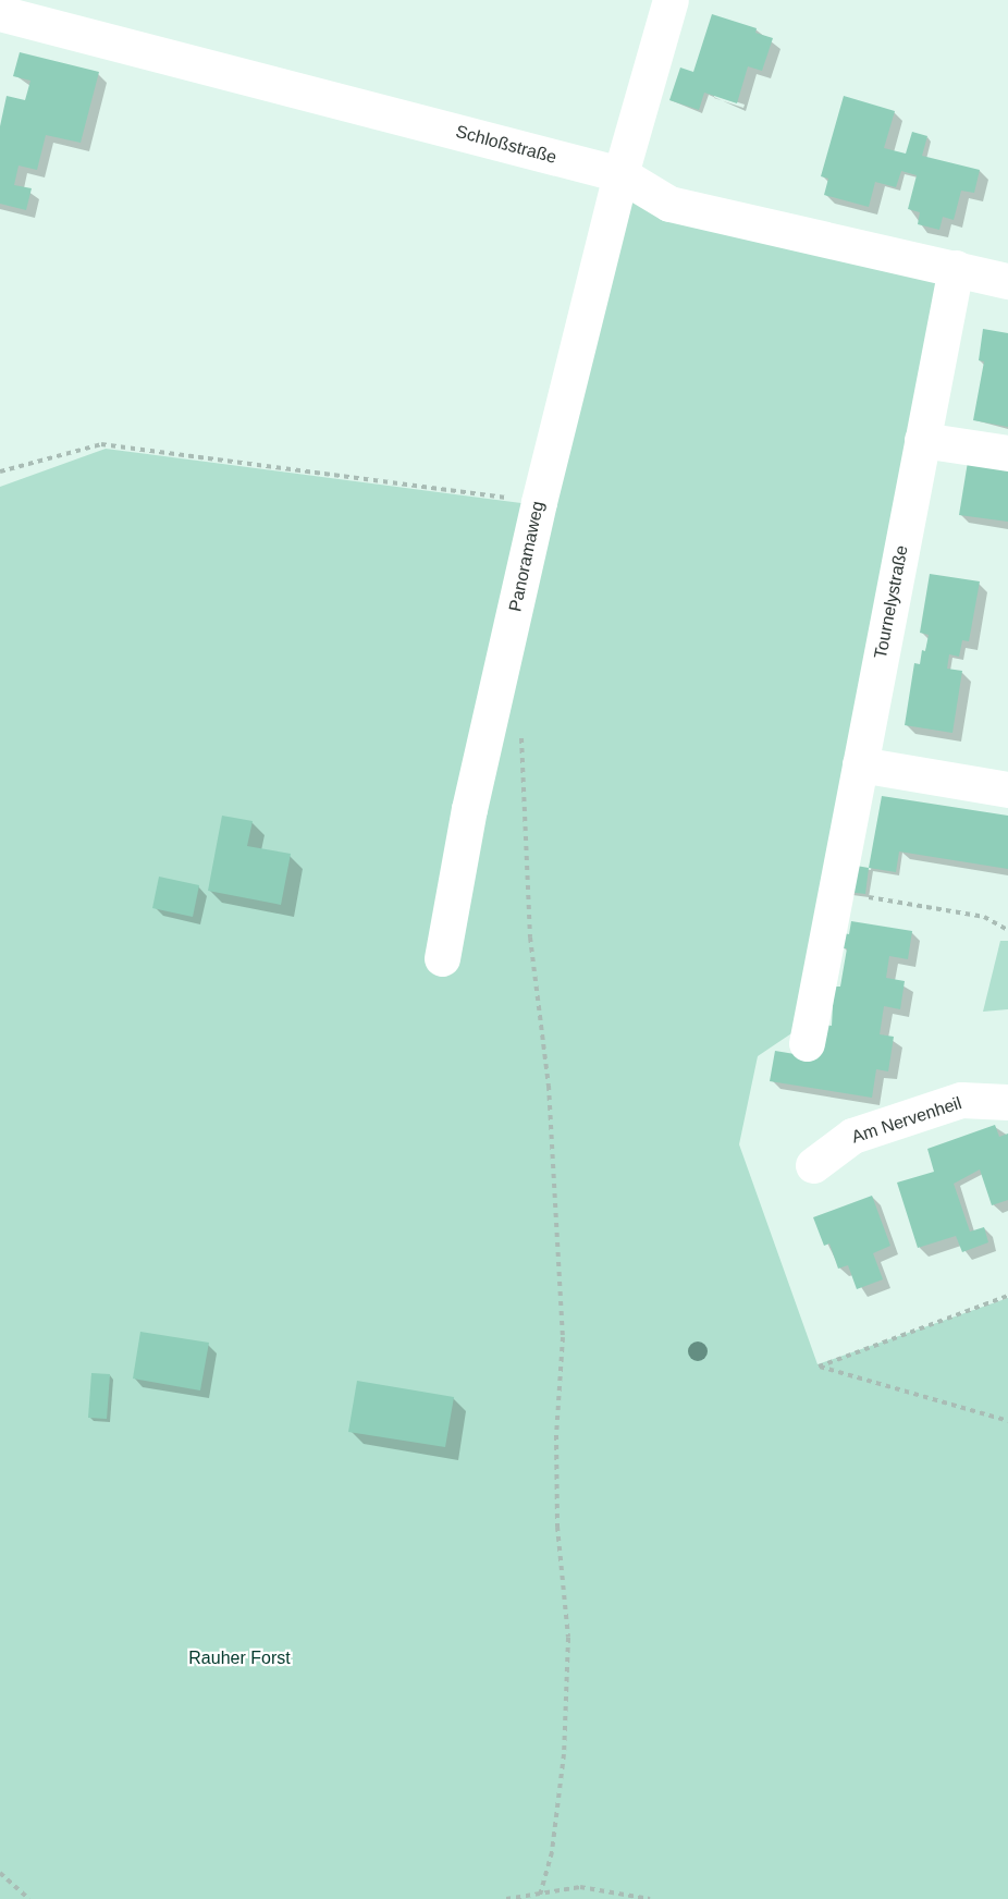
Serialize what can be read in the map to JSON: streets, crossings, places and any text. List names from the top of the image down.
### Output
{
  "streets": {
    "street": [
      "Schloßstraße",
      "Panoramaweg",
      "Tournelystraße",
      "Am Nervenheil"
    ]
  },
  "crossings": [
    ["Schloßstraße", "Panoramaweg"],
    ["Schloßstraße", "Tournelystraße"]
  ],
  "parks": ["Rauher Forst"]
}
